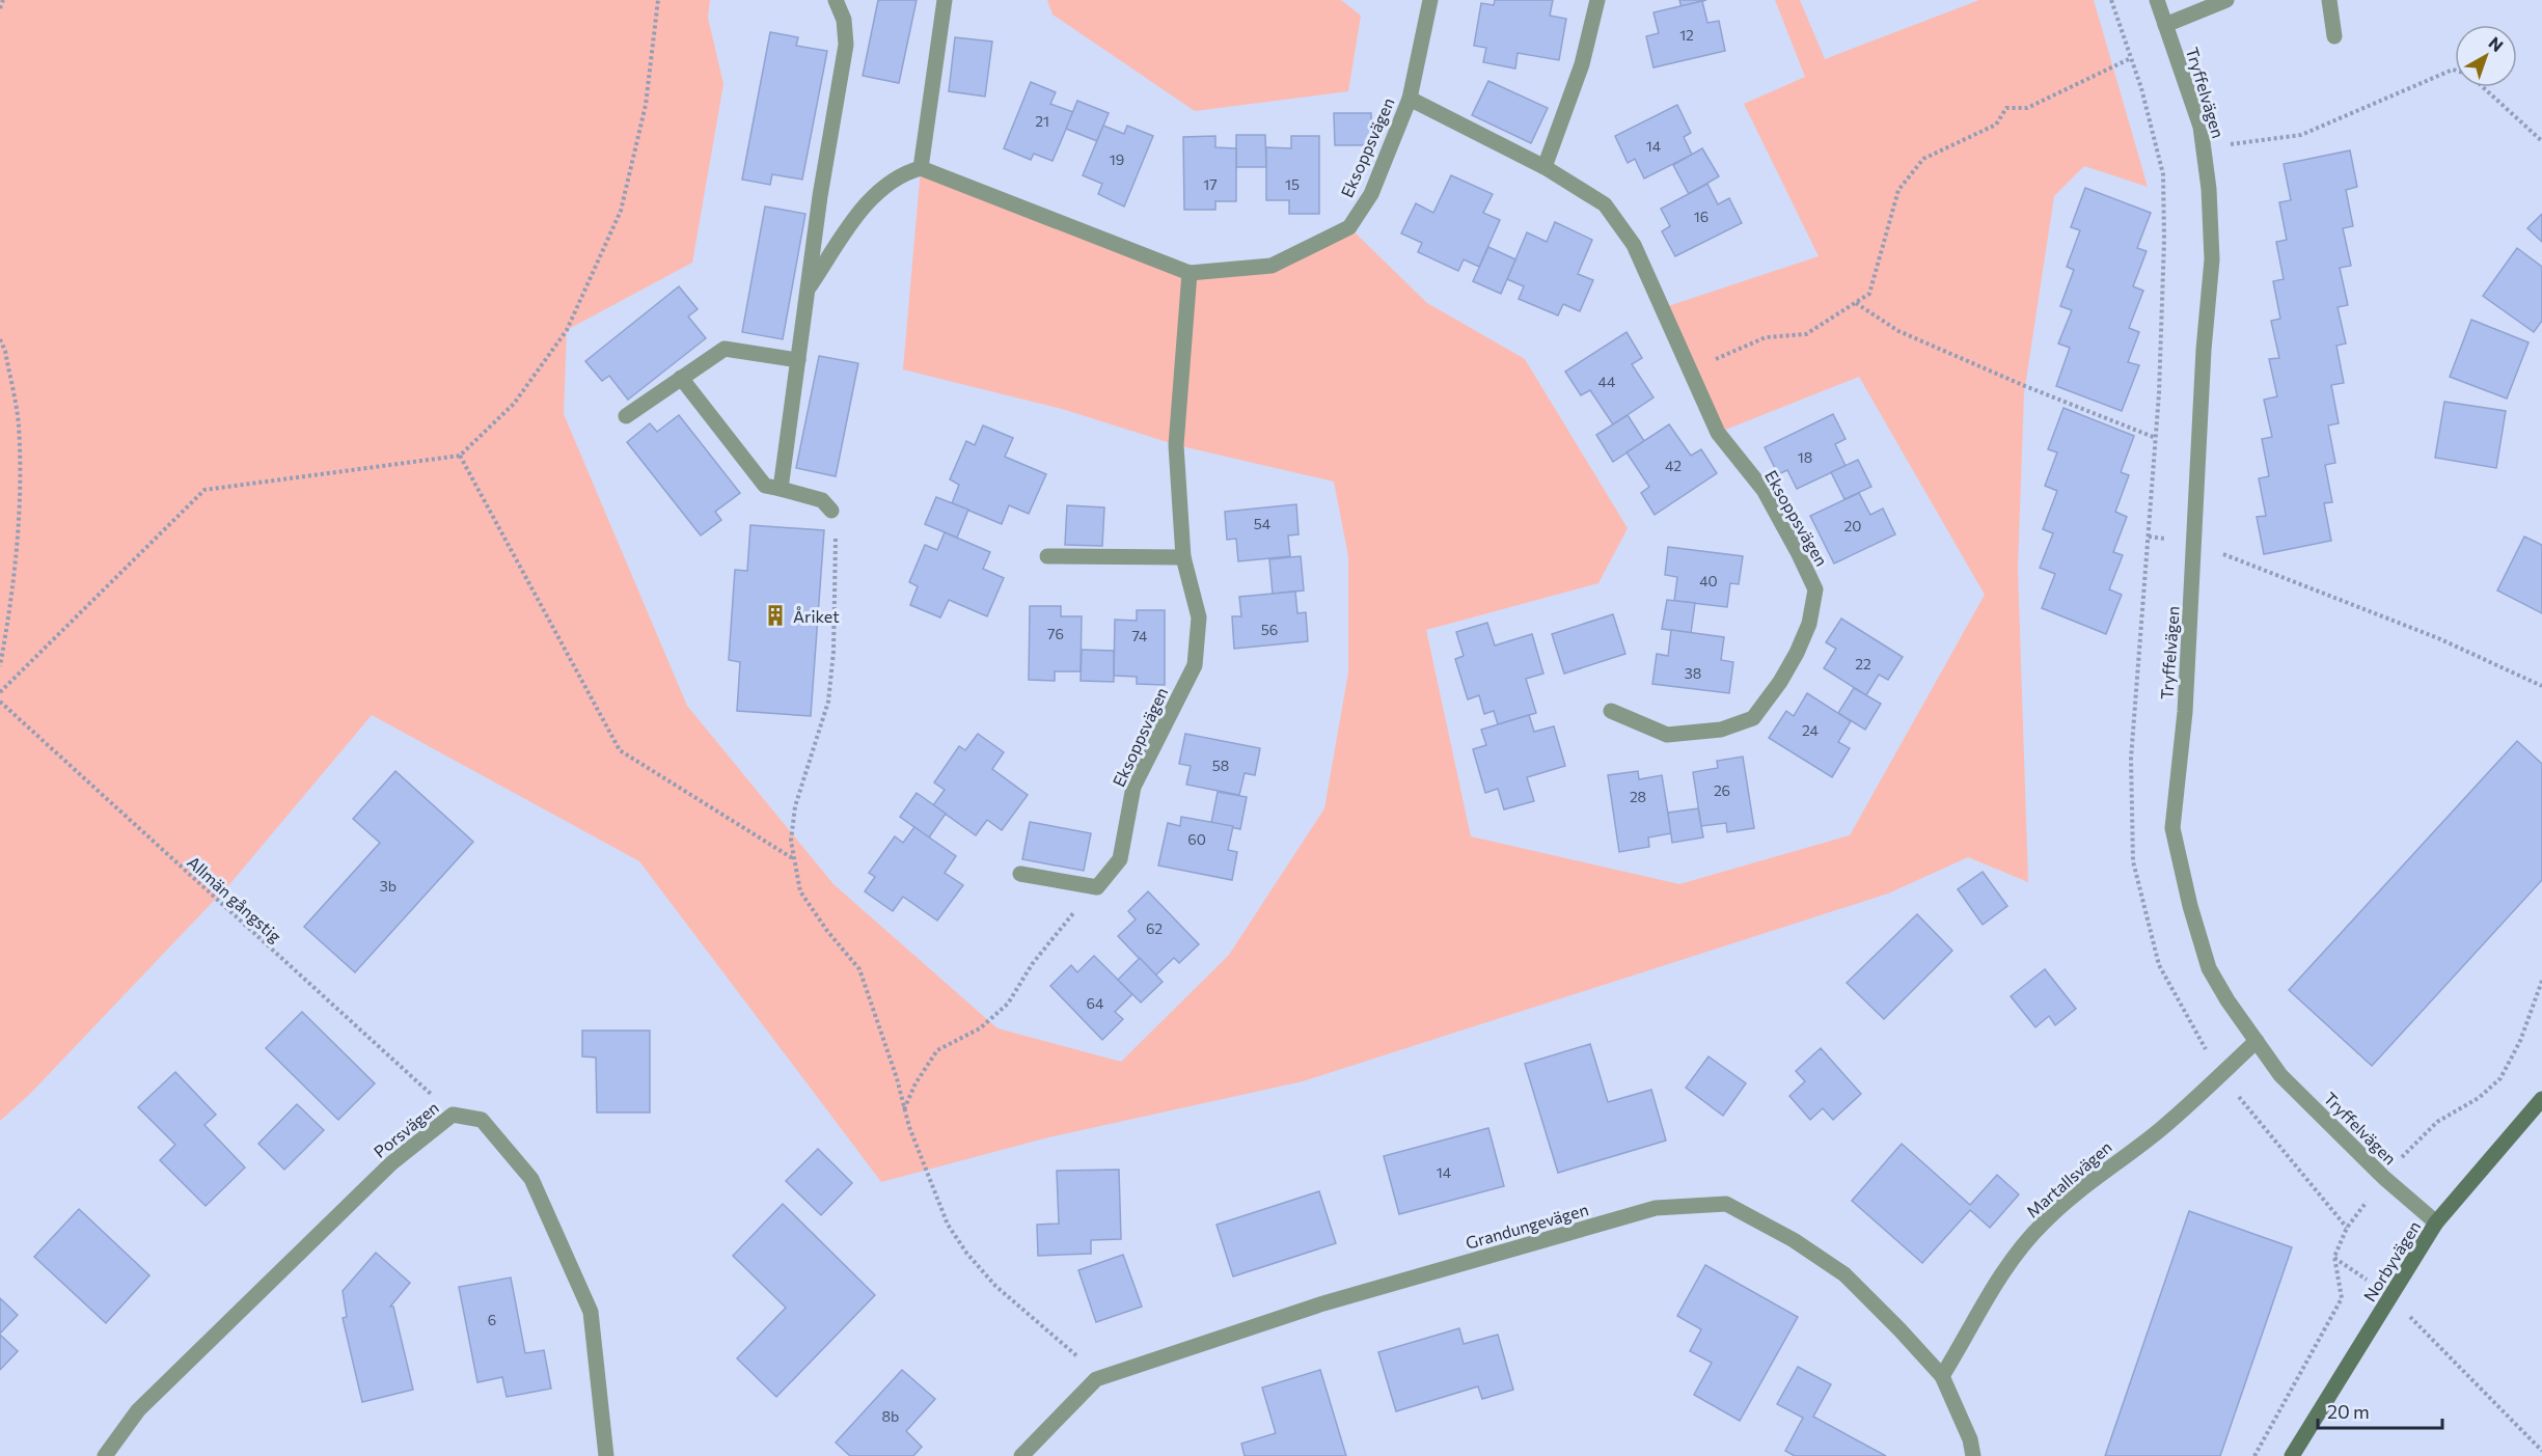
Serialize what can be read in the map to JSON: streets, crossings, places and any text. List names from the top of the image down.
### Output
{
  "streets": {
    "street": [
      "Tryffelvägen",
      "Eksoppsvägen",
      "Porsvägen",
      "Martallsvägen",
      "Grandungevägen",
      "Norbyvägen"
    ],
    "path": ["Allmän gångstig"]
  },
  "crossings": [
    ["Tryffelvägen", "Martallsvägen"],
    ["Tryffelvägen", "Norbyvägen"],
    ["Allmän gångstig", "Porsvägen"],
    ["Martallsvägen", "Grandungevägen"]
  ],
  "places": {
    "building": ["Åriket"]
  },
  "house_numbers": [
    "12",
    "21",
    "14",
    "19",
    "17",
    "15",
    "16",
    "44",
    "18",
    "42",
    "54",
    "20",
    "40",
    "56",
    "76",
    "74",
    "22",
    "38",
    "24",
    "58",
    "26",
    "28",
    "60",
    "3b",
    "62",
    "64",
    "14",
    "6",
    "8b"
  ],
  "scale_bar": "20 m",
  "north": "top right"
}
